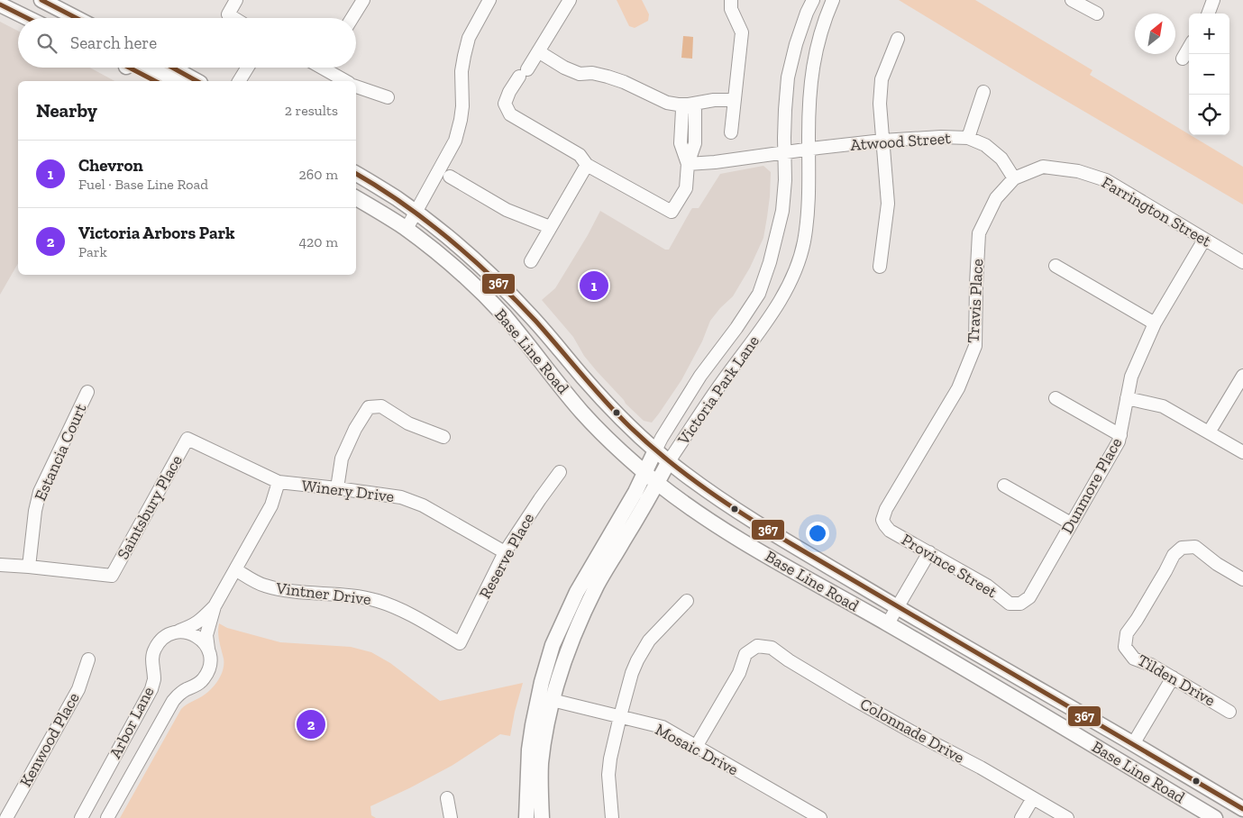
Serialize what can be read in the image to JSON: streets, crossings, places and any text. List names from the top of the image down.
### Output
{
  "streets": {
    "main road": ["Base Line Road", "Victoria Park Lane"],
    "street": [
      "Atwood Street",
      "Farrington Street",
      "Travis Place",
      "Estancia Court",
      "Dunmore Place",
      "Winery Drive",
      "Saintsbury Place",
      "Reserve Place",
      "Province Street",
      "Vintner Drive",
      "Tilden Drive",
      "Arbor Lane",
      "Colonnade Drive",
      "Kenwood Place",
      "Mosaic Drive"
    ]
  },
  "crossings": [
    ["Atwood Street", "Farrington Street"],
    ["Atwood Street", "Travis Place"],
    ["Atwood Street", "Victoria Park Lane"],
    ["Farrington Street", "Travis Place"],
    ["Farrington Street", "Dunmore Place"],
    ["Travis Place", "Province Street"],
    ["Base Line Road", "Victoria Park Lane"],
    ["Victoria Park Lane", "Mosaic Drive"],
    ["Estancia Court", "Saintsbury Place"],
    ["Dunmore Place", "Province Street"],
    ["Winery Drive", "Saintsbury Place"],
    ["Winery Drive", "Reserve Place"],
    ["Winery Drive", "Arbor Lane"],
    ["Reserve Place", "Vintner Drive"],
    ["Vintner Drive", "Arbor Lane"],
    ["Colonnade Drive", "Mosaic Drive"]
  ],
  "lines": ["transit line 367"],
  "north": "top right",
  "page": {
    "map_buttons": ["+", "−"],
    "search": "Search here",
    "heading": ["Nearby", "2 results"],
    "list": [
      {
        "mark": "1",
        "name": "Chevron",
        "note": "Fuel · Base Line Road",
        "value": "260 m"
      },
      {
        "mark": "2",
        "name": "Victoria Arbors Park",
        "note": "Park",
        "value": "420 m"
      }
    ],
    "pins": ["1", "2"]
  }
}
